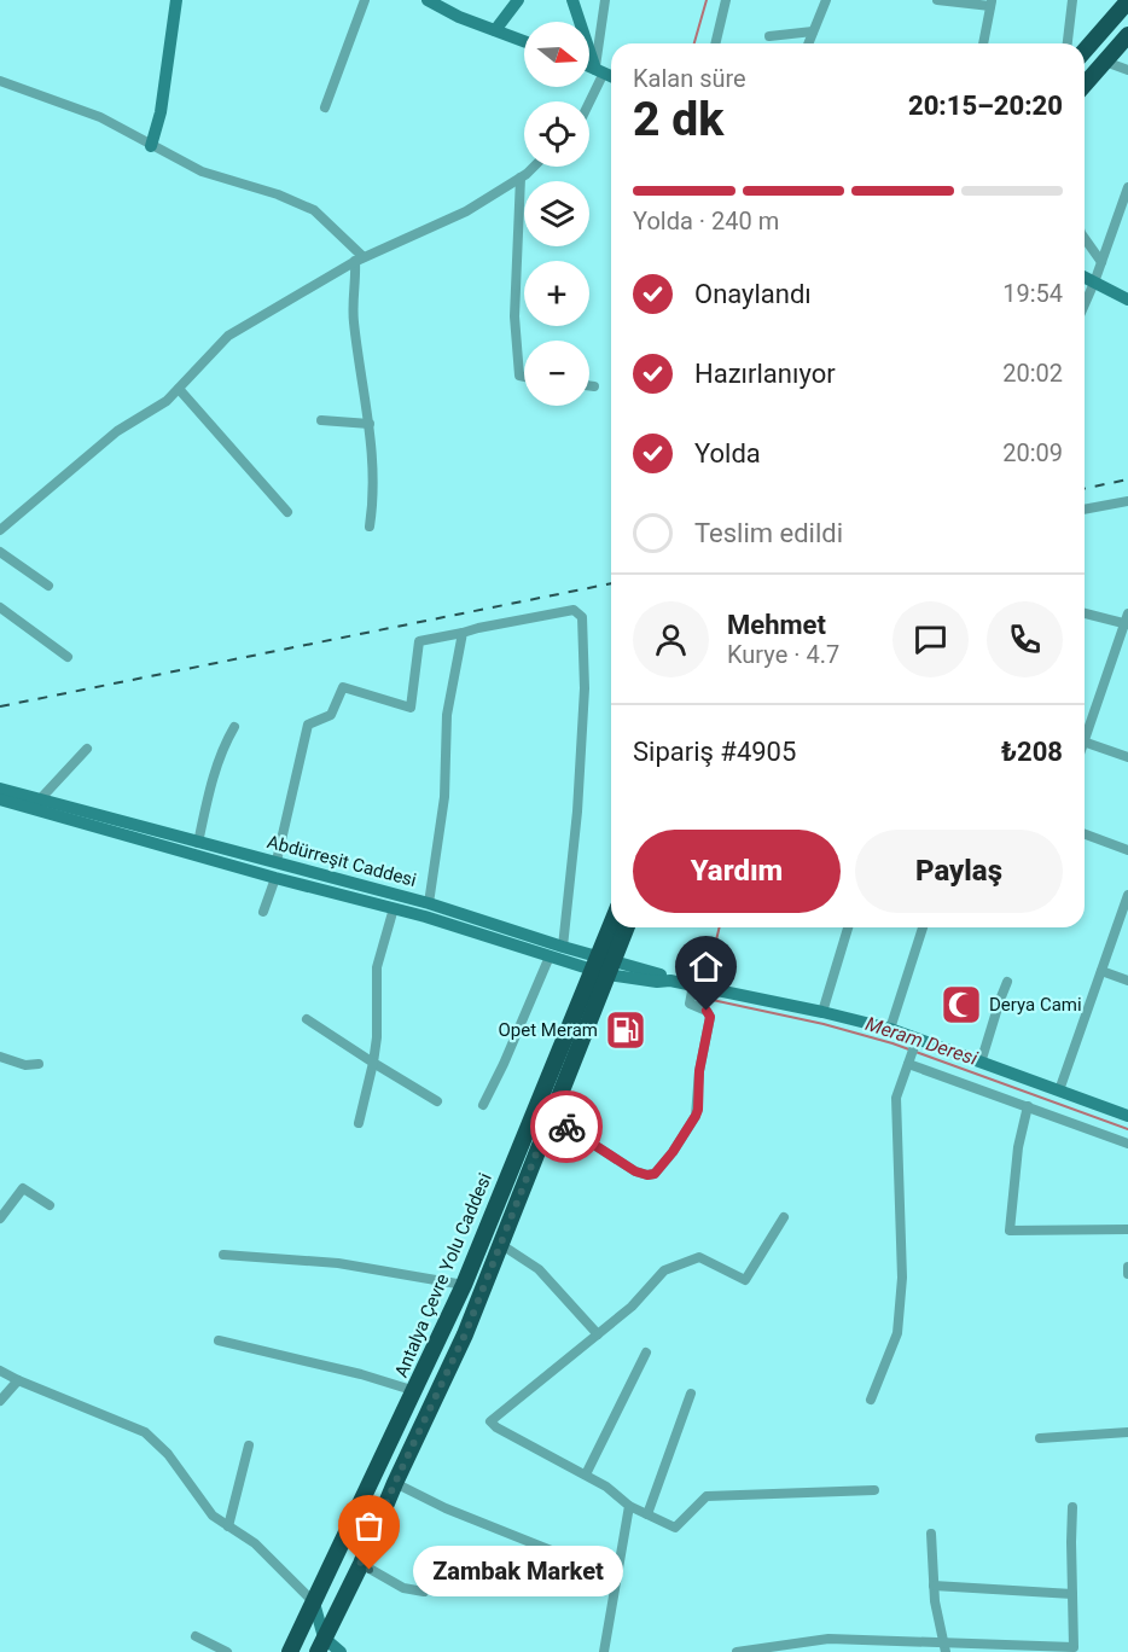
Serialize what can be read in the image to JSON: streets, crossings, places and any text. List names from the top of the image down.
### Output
{
  "streets": {
    "highway": ["Antalya Çevre Yolu Caddesi"],
    "main road": ["Abdürreşit Caddesi"]
  },
  "crossings": [
    ["Abdürreşit Caddesi", "Antalya Çevre Yolu Caddesi"]
  ],
  "water": ["Meram Deresi"],
  "places": {
    "mosque": ["Derya Cami"],
    "fuel station": ["Opet Meram"],
    "other": ["Zambak Market"]
  },
  "north": "right",
  "page": {
    "map_buttons": ["+", "−"],
    "heading": ["2 dk", "Kalan süre", "20:15–20:20"],
    "panel": [
      "Mehmet",
      "Kurye · 4.7",
      "Sipariş #4905",
      "₺208"
    ],
    "bar": "Yolda · 240 m",
    "list": [
      ["Onaylandı", "19:54"],
      ["Hazırlanıyor", "20:02"],
      ["Yolda", "20:09"],
      "Teslim edildi"
    ],
    "buttons": ["Yardım", "Paylaş"],
    "bubble": "Zambak Market"
  }
}
